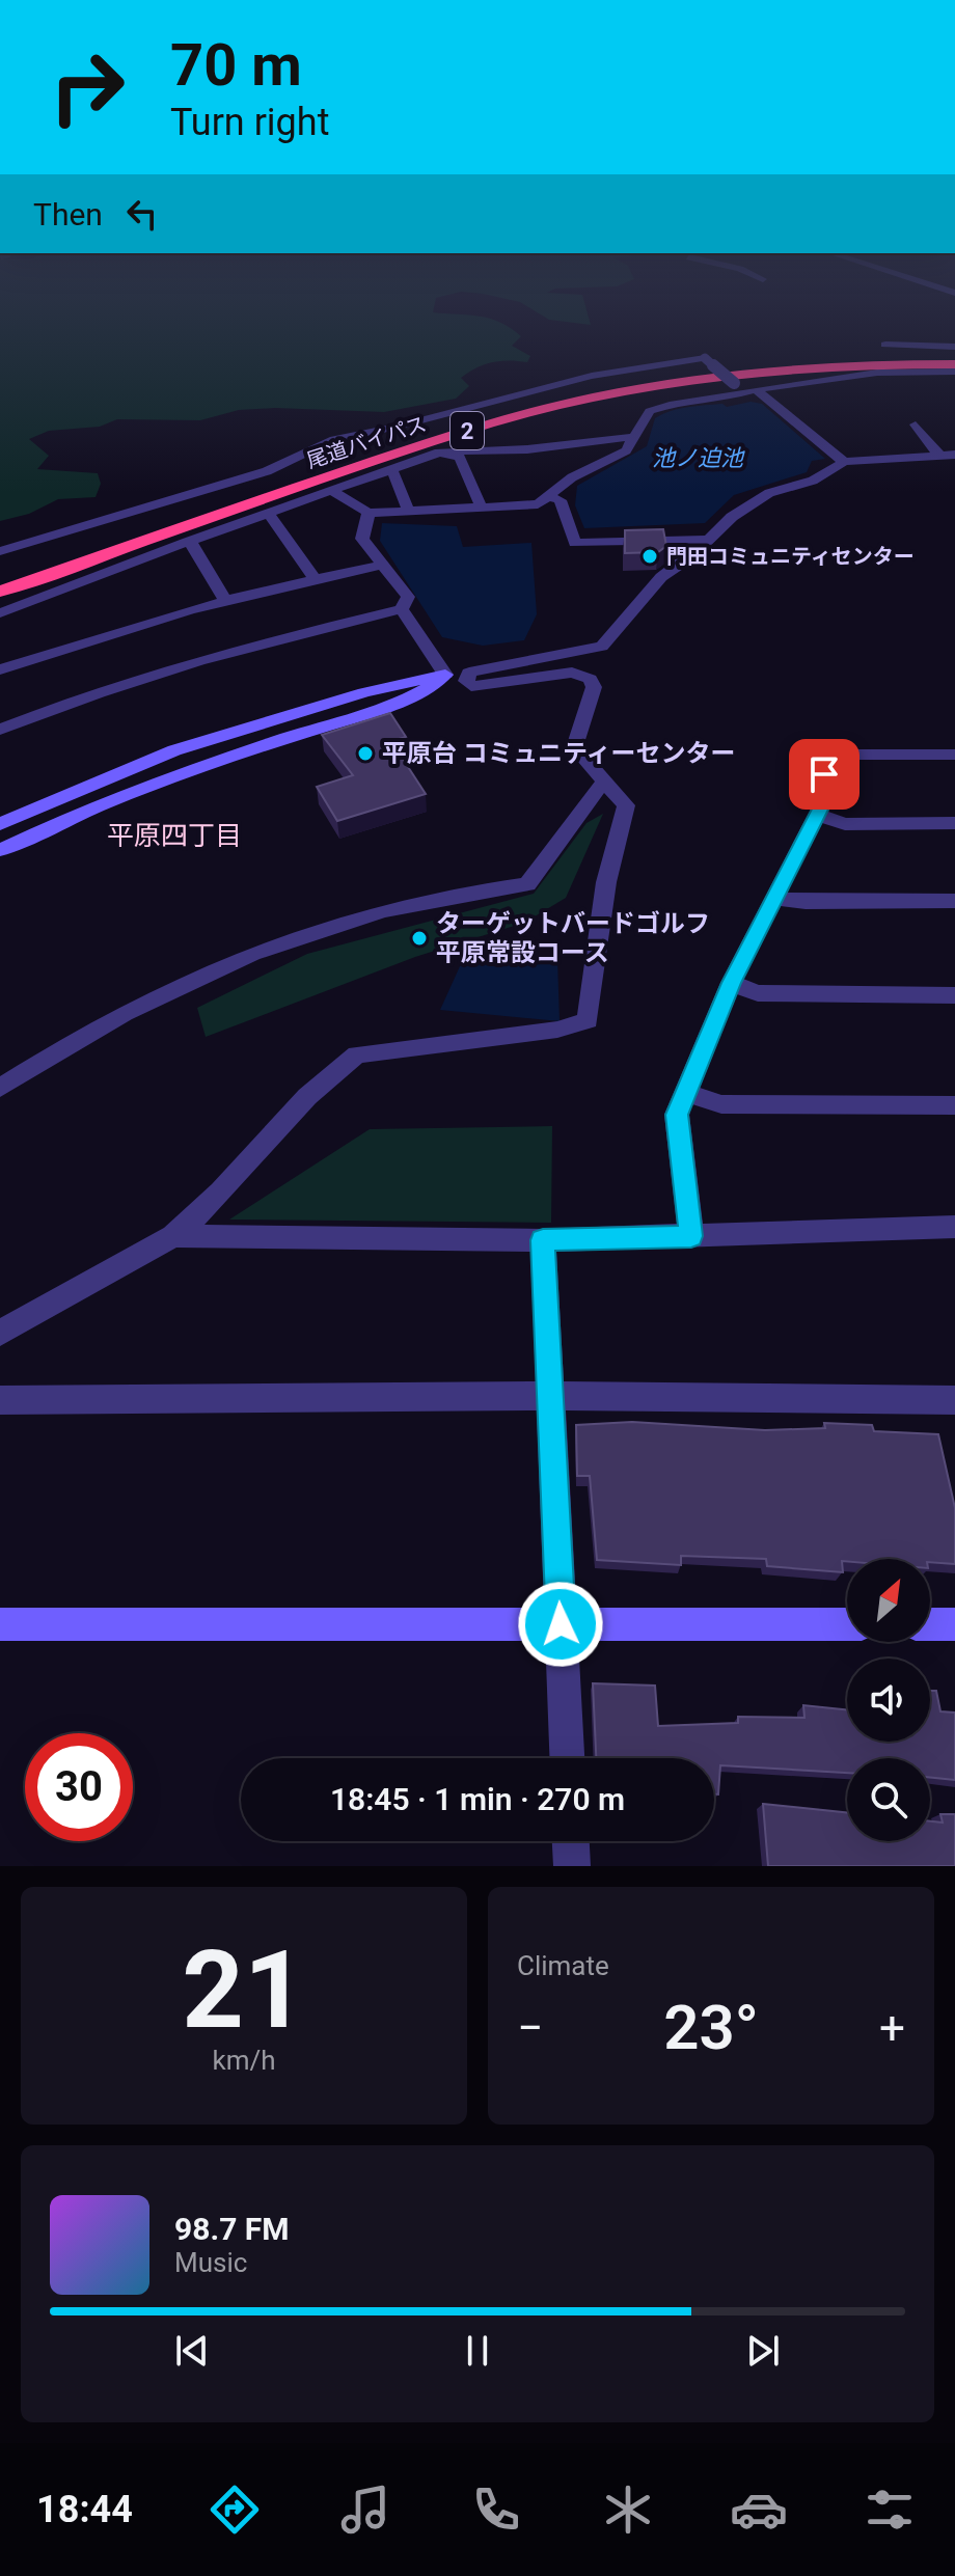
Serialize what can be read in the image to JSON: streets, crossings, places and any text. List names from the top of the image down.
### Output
{
  "streets": {
    "highway": ["2", "尾道バイパス"]
  },
  "districts": ["平原四丁目"],
  "water": ["池ノ迫池"],
  "places": ["門田コミュニティセンター", "平原台 コミュニティーセンター", "ターゲットバードゴルフ 平原常設コース"],
  "north": "top right",
  "page": {
    "turn": ["70 m", "Turn right"],
    "then": "Then",
    "limit": "30",
    "trip": "18:45 · 1 min · 270 m",
    "tile": [
      ["21", "km/h"],
      "Climate"
    ],
    "heat": ["−", "23°", "+"],
    "song": ["98.7 FM", "Music"],
    "tabs": "18:44"
  }
}
